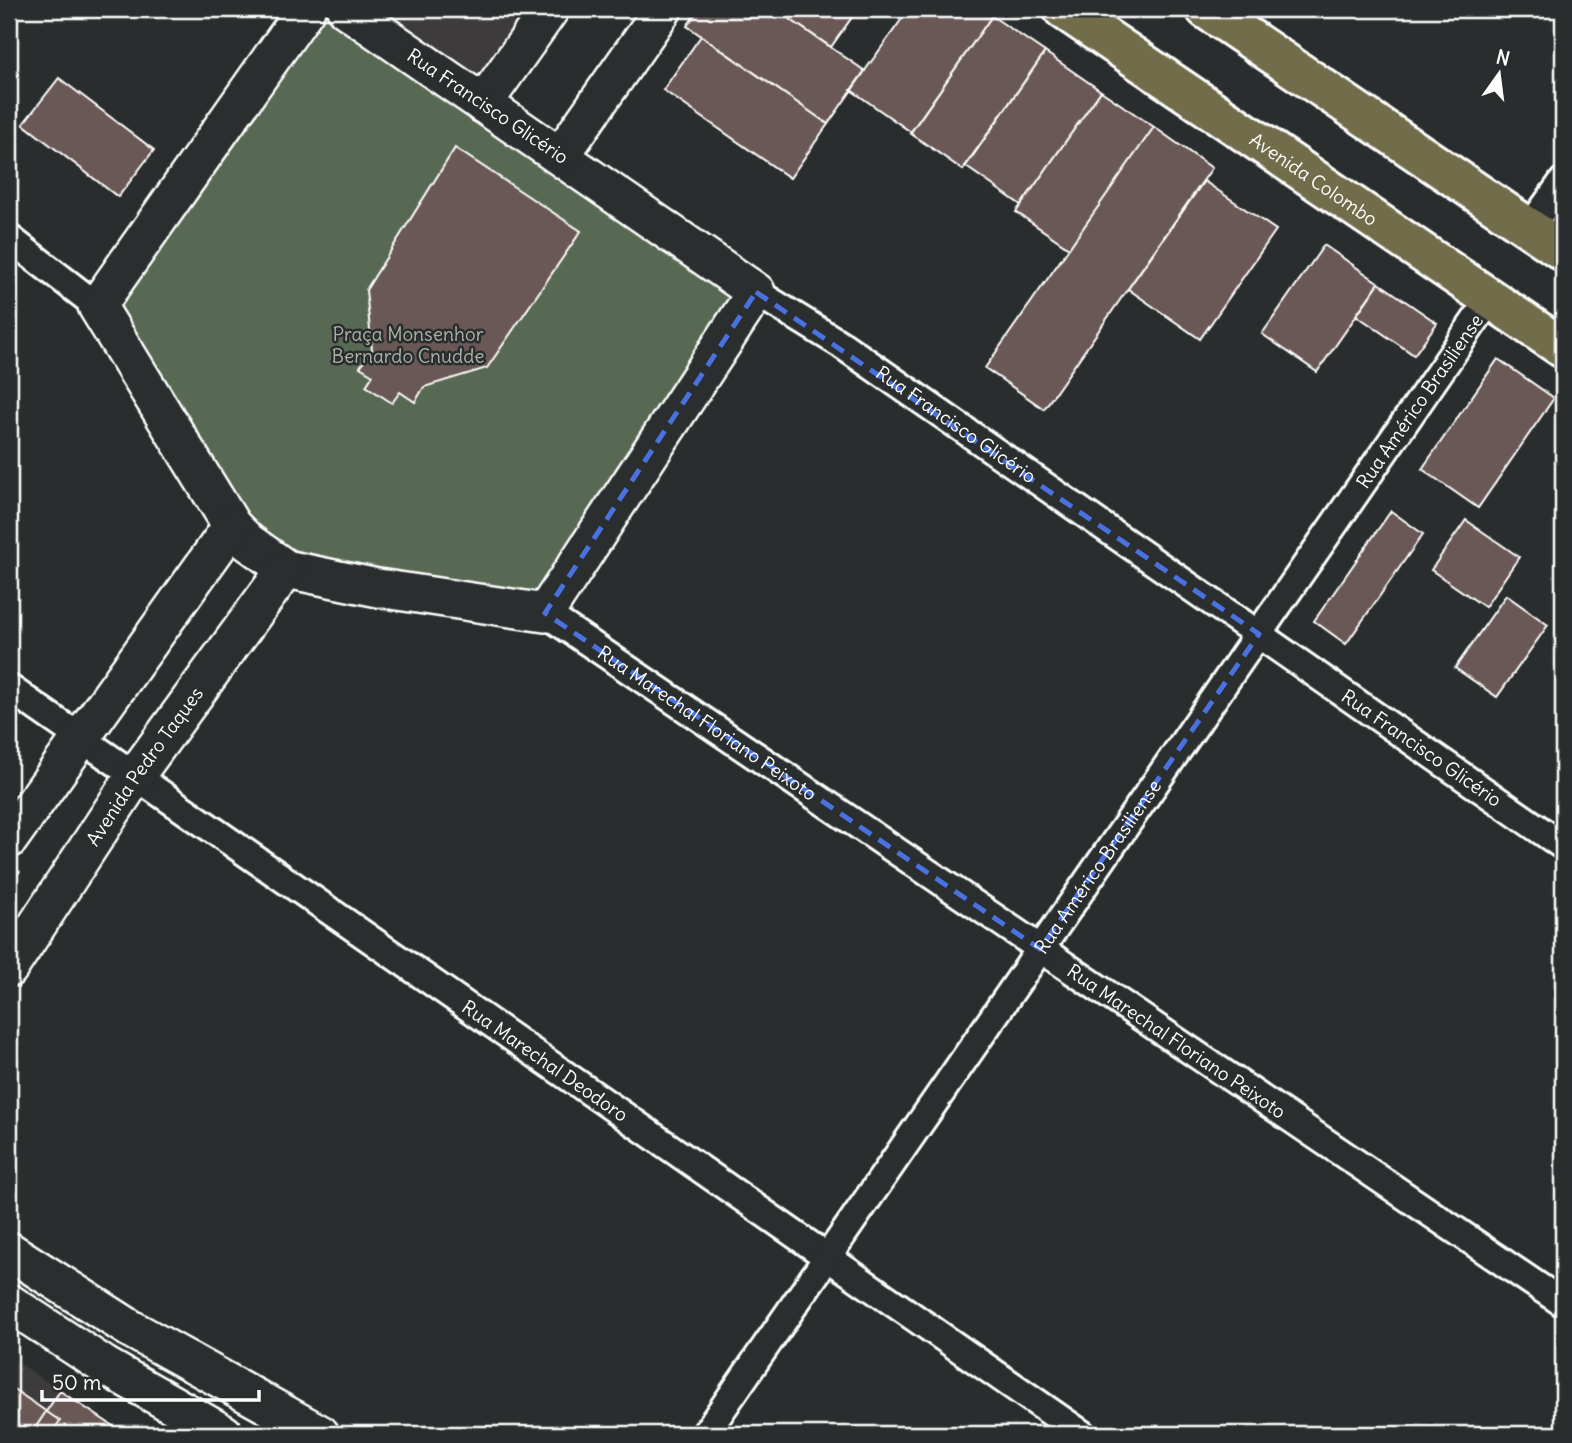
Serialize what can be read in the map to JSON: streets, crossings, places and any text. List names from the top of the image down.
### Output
{
  "streets": {
    "main road": ["Rua Francisco Glicério", "Avenida Colombo", "Avenida Pedro Taques"],
    "street": ["Rua Américo Brasiliense", "Rua Marechal Floriano Peixoto", "Rua Marechal Deodoro"]
  },
  "crossings": [
    ["Rua Francisco Glicério", "Rua Américo Brasiliense"],
    ["Avenida Colombo", "Rua Américo Brasiliense"],
    ["Rua Américo Brasiliense", "Rua Marechal Floriano Peixoto"],
    ["Rua Américo Brasiliense", "Rua Marechal Deodoro"],
    ["Avenida Pedro Taques", "Rua Marechal Deodoro"]
  ],
  "parks": ["Praça Monsenhor Bernardo Cnudde"],
  "scale_bar": "50 m",
  "north": "top"
}
